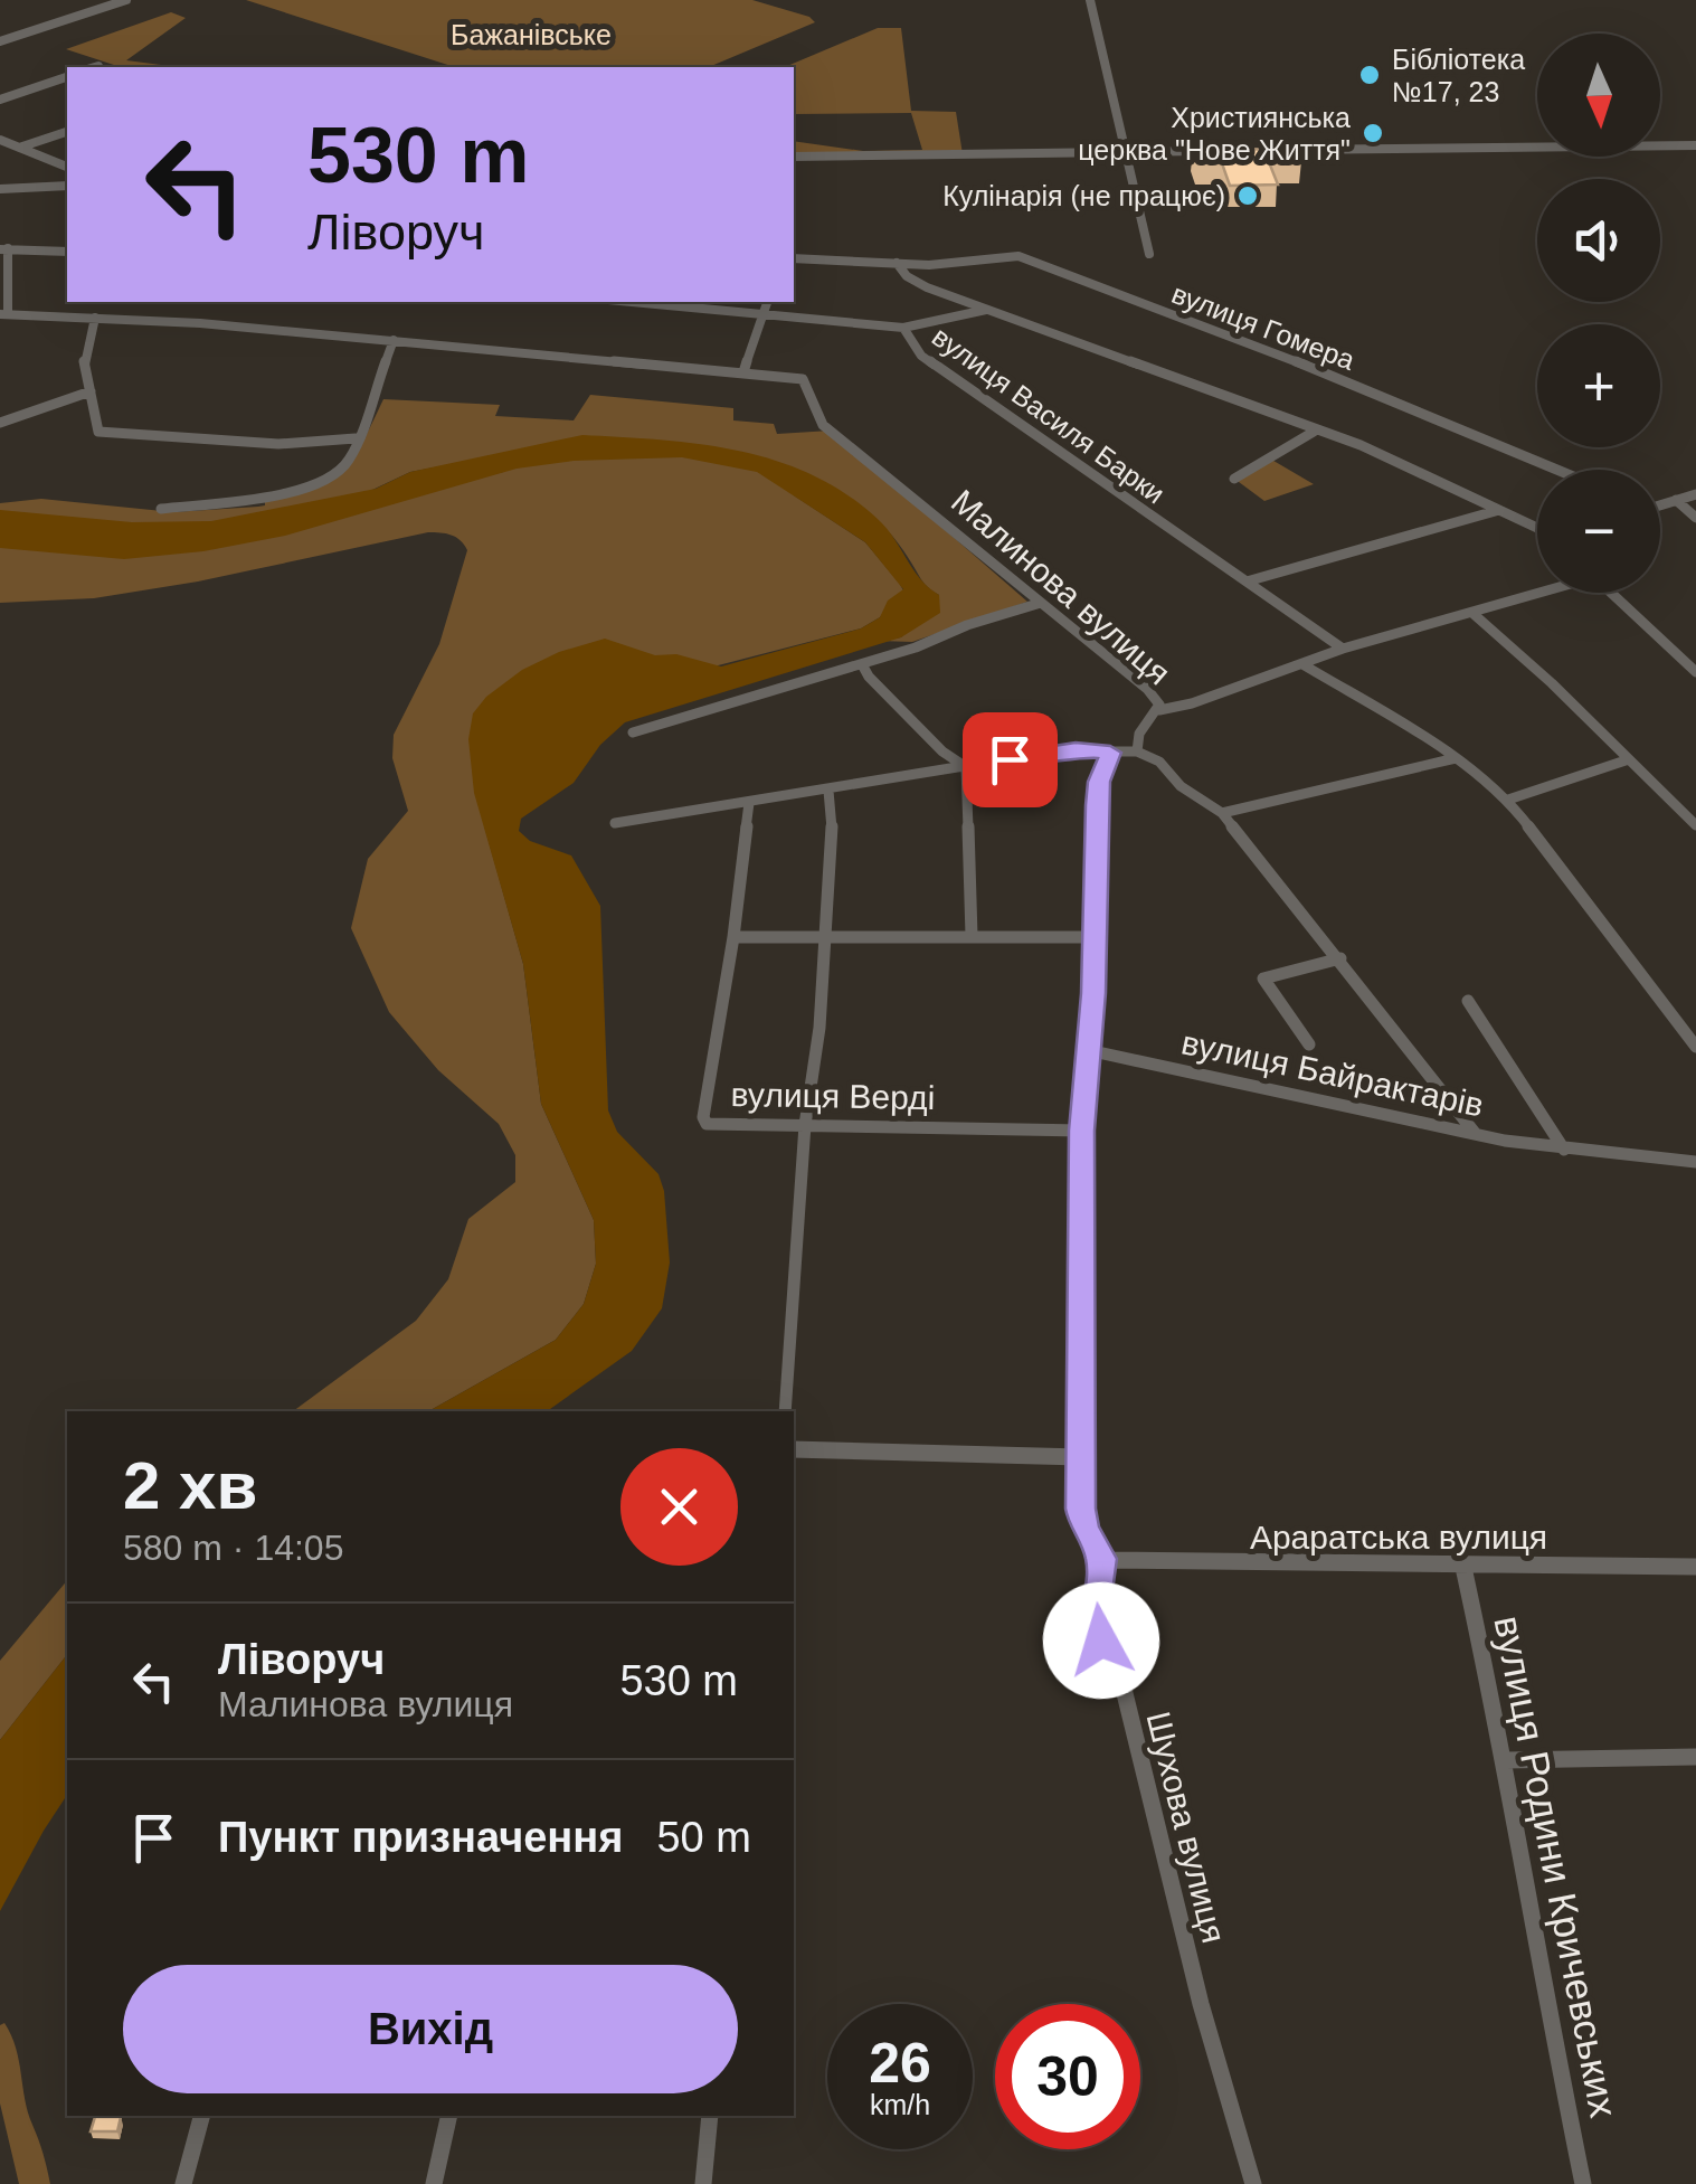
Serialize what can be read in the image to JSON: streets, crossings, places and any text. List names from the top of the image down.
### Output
{
  "streets": {
    "street": [
      "вулиця Гомера",
      "вулиця Василя Барки",
      "Малинова вулиця",
      "вулиця Байрактарів",
      "вулиця Верді",
      "Араратська вулиця",
      "Шухова вулиця",
      "вулиця Родини Кричевських"
    ]
  },
  "crossings": [
    ["вулиця Байрактарів", "Шухова вулиця"],
    ["вулиця Верді", "Шухова вулиця"],
    ["Араратська вулиця", "Шухова вулиця"],
    ["Араратська вулиця", "вулиця Родини Кричевських"]
  ],
  "parks": ["Бажанівське"],
  "places": ["Бібліотека №17, 23", "Християнська церква \"Нове Життя\"", "Кулінарія (не працює)"],
  "north": "bottom",
  "page": {
    "map_buttons": ["+", "−"],
    "turn": ["530 m", "Ліворуч"],
    "heading": ["2 хв", "580 m · 14:05"],
    "list": [
      {
        "name": "Ліворуч",
        "note": "Малинова вулиця",
        "value": "530 m"
      },
      {
        "name": "Пункт призначення",
        "value": "50 m"
      }
    ],
    "buttons": "Вихід",
    "speed": "26 km/h",
    "limit": "30"
  }
}
